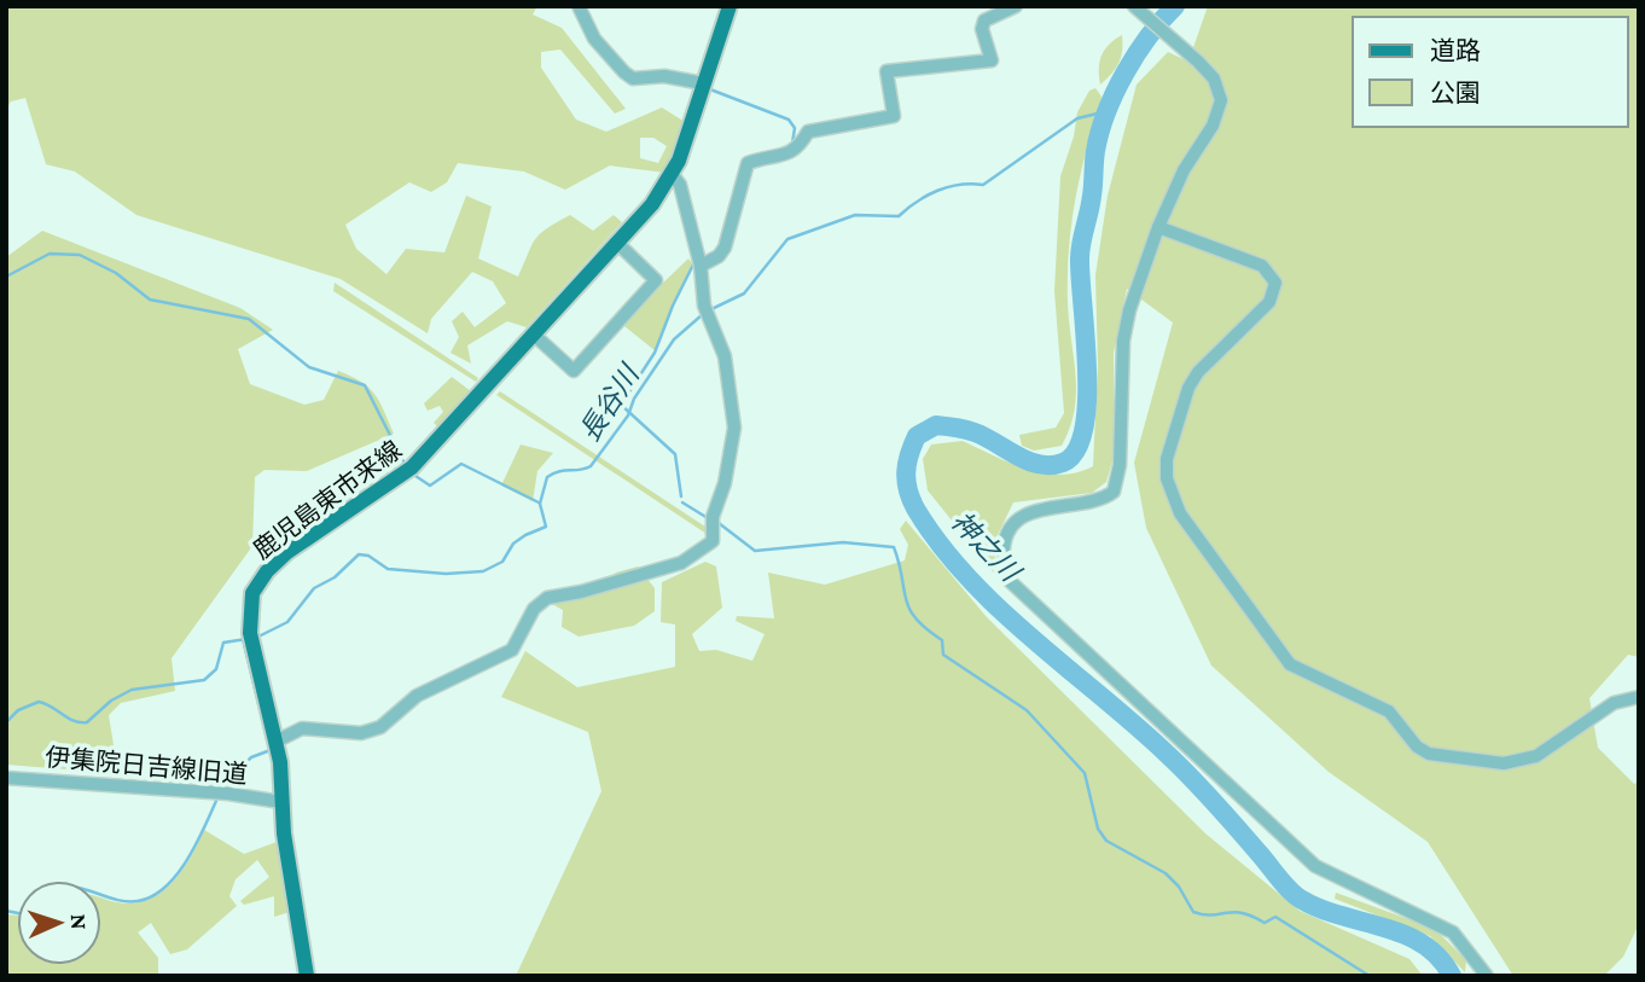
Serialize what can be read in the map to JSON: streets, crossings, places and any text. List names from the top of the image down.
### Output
{
  "streets": {
    "main road": ["鹿児島東市来線"],
    "street": ["伊集院日吉線旧道"]
  },
  "crossings": [
    ["鹿児島東市来線", "伊集院日吉線旧道"]
  ],
  "water": ["長谷川", "神之川"],
  "legend": ["道路", "公園"],
  "north": "right"
}
